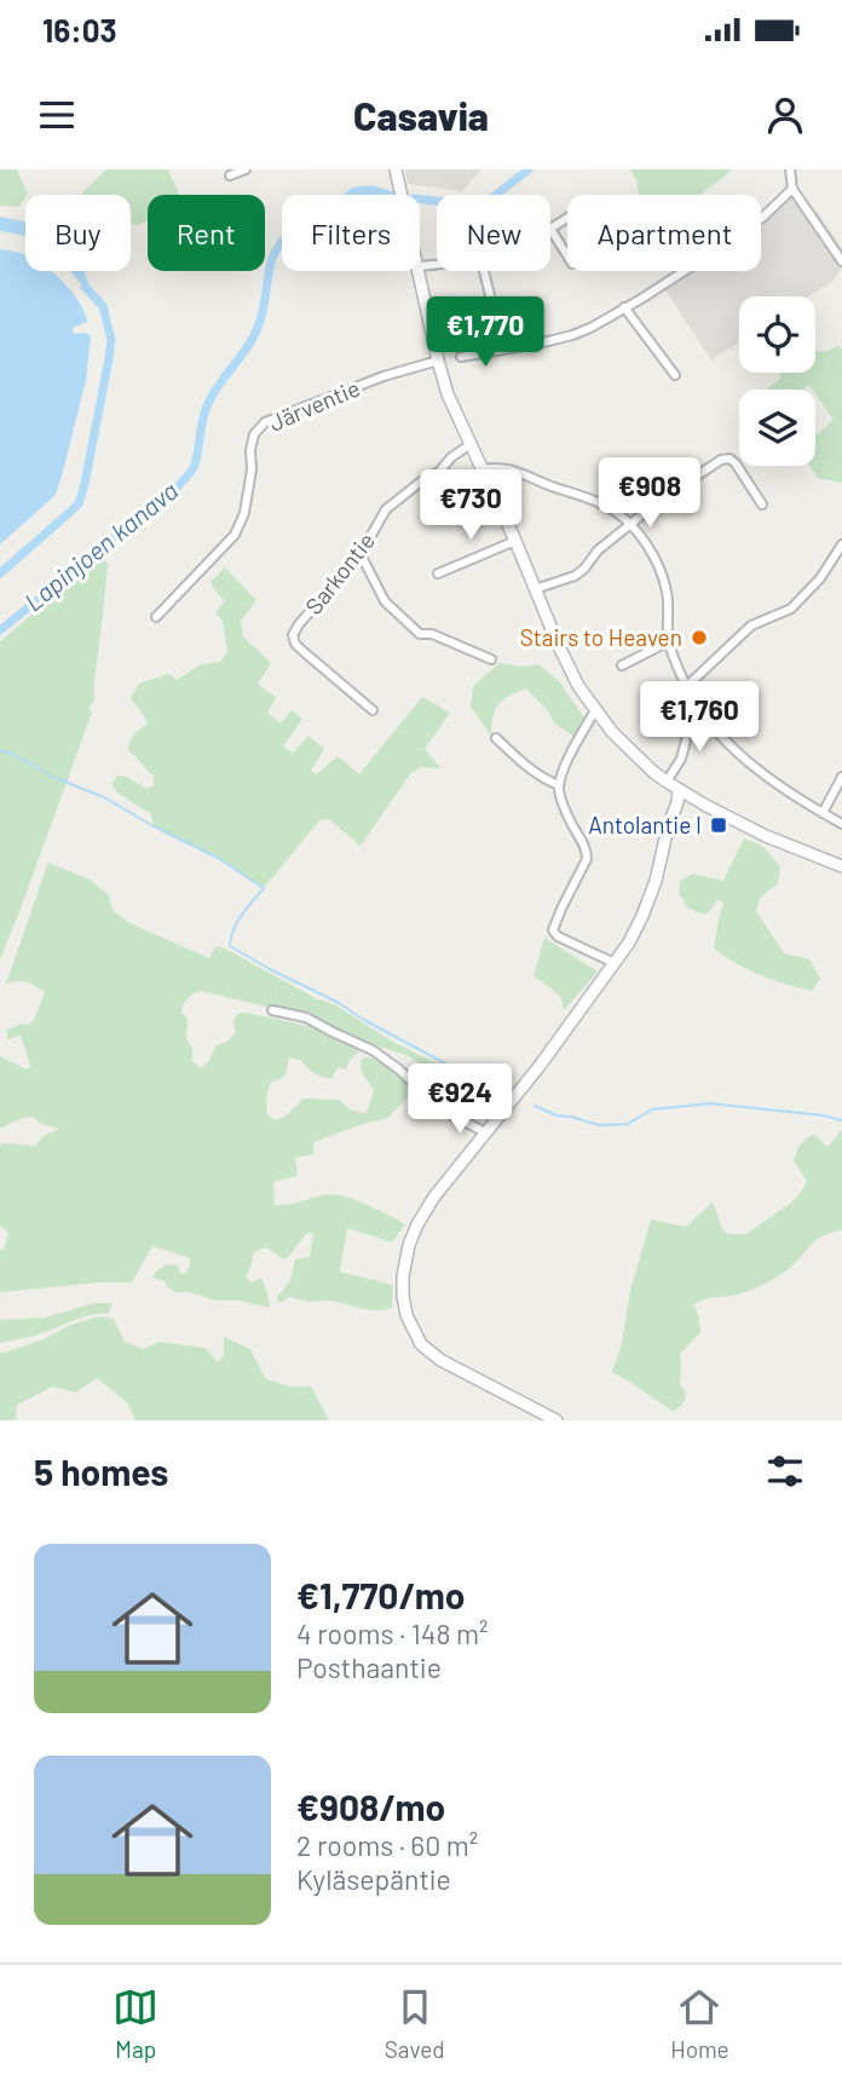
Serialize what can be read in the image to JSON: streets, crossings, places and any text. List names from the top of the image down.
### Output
{
  "streets": {
    "street": ["Järventie", "Sarkontie"]
  },
  "water": ["Lapinjoen kanava"],
  "places": {
    "other": ["Stairs to Heaven"],
    "transit": ["Antolantie I"]
  },
  "page": {
    "status": "16:03",
    "header": "Casavia",
    "chip": [
      "Buy",
      "Rent",
      "Filters",
      "New",
      "Apartment"
    ],
    "price": [
      "€1,770",
      "€908",
      "€730",
      "€1,760",
      "€924"
    ],
    "heading": "5 homes",
    "list": [
      {
        "name": "€1,770/mo",
        "note": "4 rooms · 148 m² · Posthaantie"
      },
      {
        "name": "€908/mo",
        "note": "2 rooms · 60 m² · Kyläsepäntie"
      }
    ],
    "tabs": ["Map", "Saved", "Home"]
  }
}
